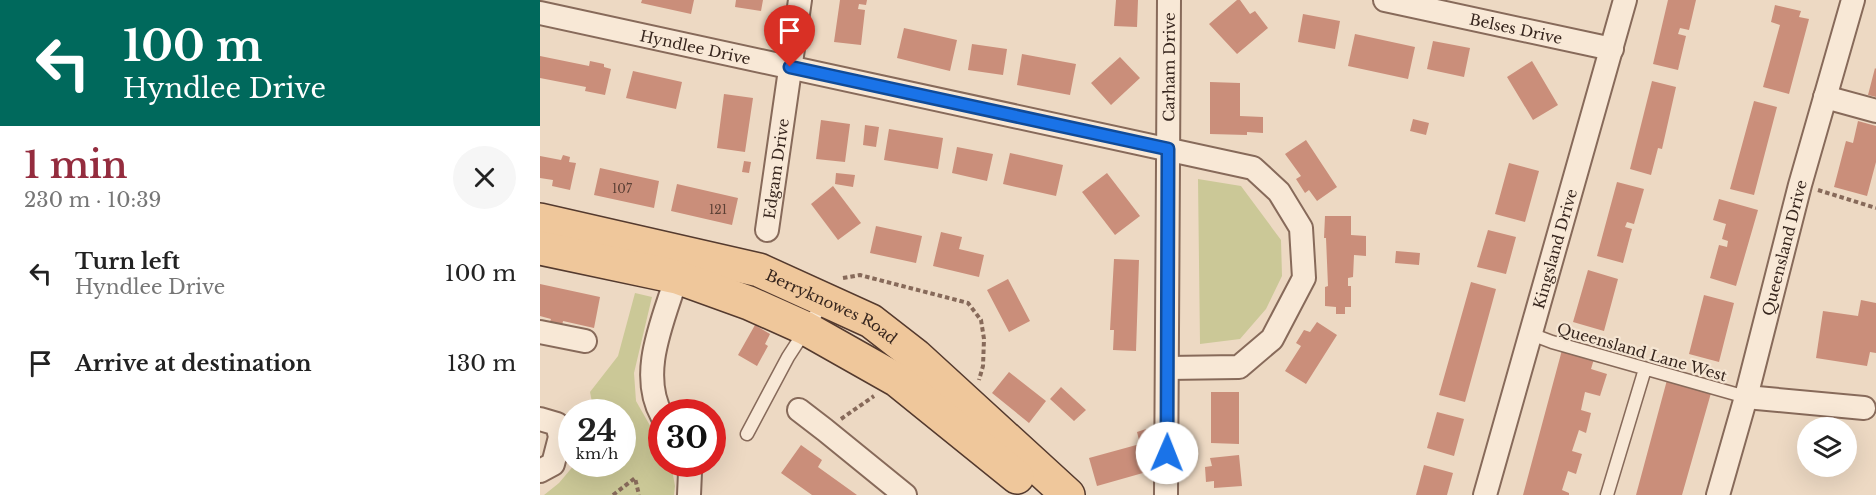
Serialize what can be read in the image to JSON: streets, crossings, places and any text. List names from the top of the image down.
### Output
{
  "streets": {
    "main road": ["Berryknowes Road"],
    "street": [
      "Belses Drive",
      "Hyndlee Drive",
      "Carham Drive",
      "Edgam Drive",
      "Queensland Drive",
      "Kingsland Drive"
    ],
    "lane": ["Queensland Lane West"]
  },
  "crossings": [
    ["Belses Drive", "Kingsland Drive"],
    ["Hyndlee Drive", "Carham Drive"],
    ["Hyndlee Drive", "Edgam Drive"],
    ["Queensland Drive", "Queensland Lane West"],
    ["Kingsland Drive", "Queensland Lane West"]
  ],
  "house_numbers": ["107", "121"],
  "page": {
    "turn": ["100 m", "Hyndlee Drive"],
    "heading": ["1 min", "230 m · 10:39"],
    "list": [
      {
        "name": "Turn left",
        "note": "Hyndlee Drive",
        "value": "100 m"
      },
      {
        "name": "Arrive at destination",
        "value": "130 m"
      }
    ],
    "speed": "24 km/h",
    "limit": "30"
  }
}
